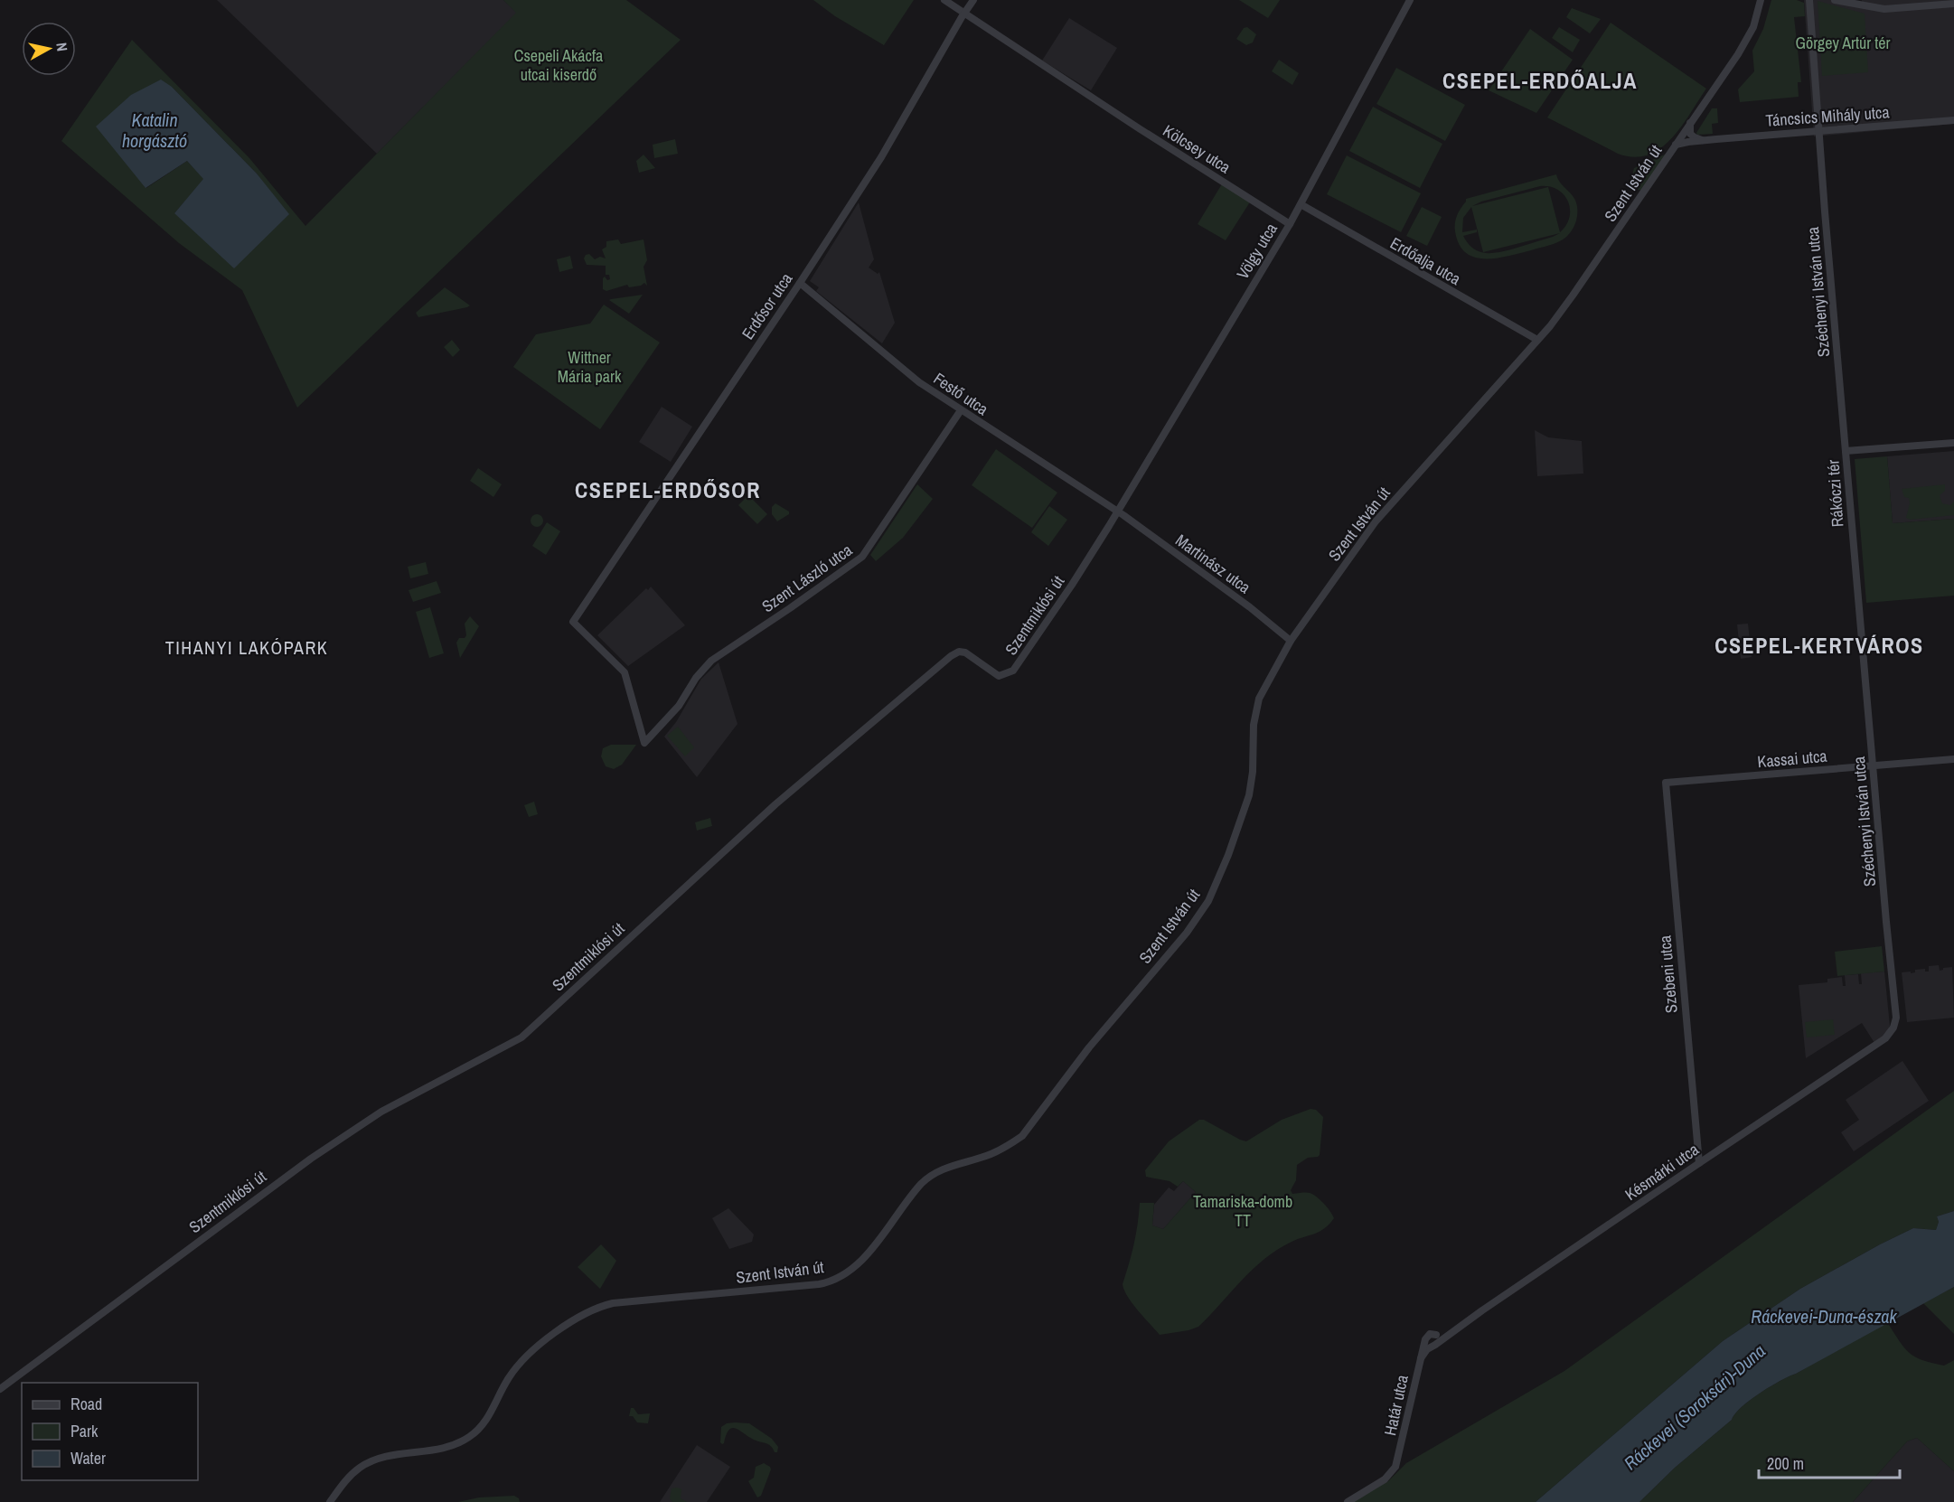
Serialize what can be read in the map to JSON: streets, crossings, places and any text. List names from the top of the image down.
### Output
{
  "streets": {
    "street": [
      "Táncsics Mihály utca",
      "Kölcsey utca",
      "Szent István út",
      "Völgy utca",
      "Erdőalja utca",
      "Széchenyi István utca",
      "Erdősor utca",
      "Festő utca",
      "Rákóczi tér",
      "Martinász utca",
      "Szent László utca",
      "Szentmiklósi út",
      "Kassai utca",
      "Szebeni utca",
      "Késmárki utca",
      "Határ utca"
    ]
  },
  "crossings": [
    ["Táncsics Mihály utca", "Szent István út"],
    ["Táncsics Mihály utca", "Széchenyi István utca"],
    ["Kölcsey utca", "Völgy utca"],
    ["Kölcsey utca", "Erdősor utca"],
    ["Szent István út", "Erdőalja utca"],
    ["Szent István út", "Martinász utca"],
    ["Völgy utca", "Erdőalja utca"],
    ["Völgy utca", "Festő utca"],
    ["Völgy utca", "Martinász utca"],
    ["Völgy utca", "Szentmiklósi út"],
    ["Széchenyi István utca", "Rákóczi tér"],
    ["Széchenyi István utca", "Kassai utca"],
    ["Széchenyi István utca", "Késmárki utca"],
    ["Erdősor utca", "Festő utca"],
    ["Erdősor utca", "Szent László utca"],
    ["Festő utca", "Martinász utca"],
    ["Festő utca", "Szent László utca"],
    ["Festő utca", "Szentmiklósi út"],
    ["Martinász utca", "Szentmiklósi út"],
    ["Kassai utca", "Szebeni utca"],
    ["Szebeni utca", "Késmárki utca"],
    ["Késmárki utca", "Határ utca"]
  ],
  "districts": [
    "CSEPEL-ERDŐALJA",
    "CSEPEL-ERDŐSOR",
    "CSEPEL-KERTVÁROS",
    "TIHANYI LAKÓPARK"
  ],
  "water": ["Katalin horgásztó", "Ráckevei-Duna-észak", "Ráckevei (Soroksári)-Duna"],
  "parks": [
    "Görgey Artúr tér",
    "Csepeli Akácfa utcai kiserdő",
    "Wittner Mária park",
    "Tamariska-domb TT"
  ],
  "legend": ["Road", "Park", "Water"],
  "scale_bar": "200 m",
  "north": "right"
}
